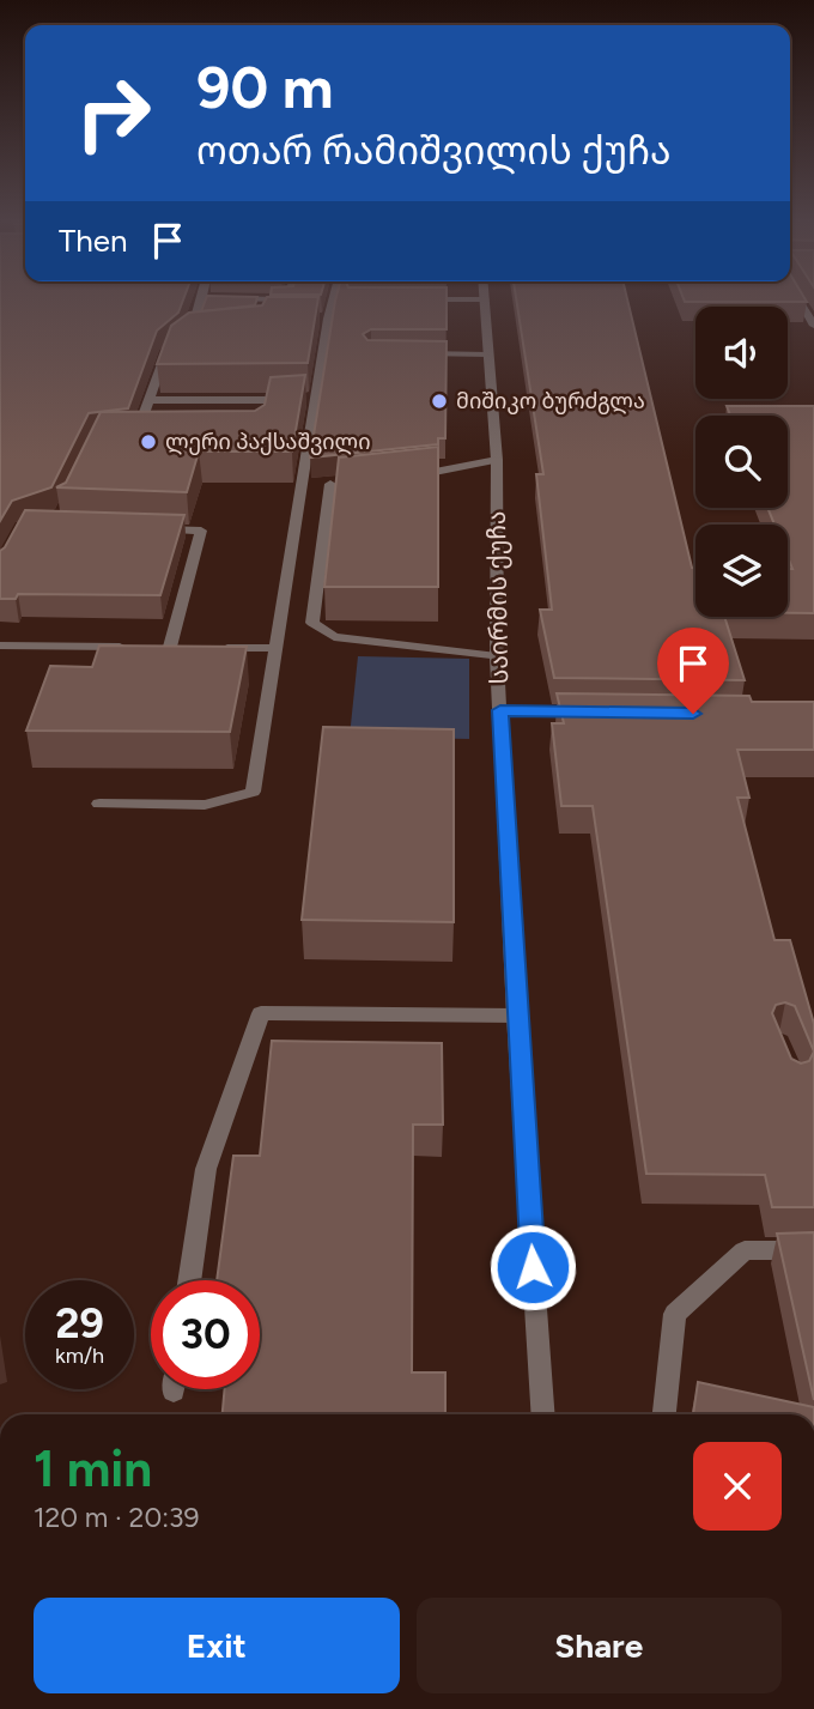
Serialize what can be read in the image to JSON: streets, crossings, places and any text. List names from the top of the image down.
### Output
{
  "streets": {
    "street": ["საირმის ქუჩა"]
  },
  "places": ["მიშიკო ბურძგლა", "ლერი პაქსაშვილი"],
  "page": {
    "turn": ["90 m", "ოთარ რამიშვილის ქუჩა"],
    "then": "Then",
    "speed": "29 km/h",
    "limit": "30",
    "heading": ["1 min", "120 m · 20:39"],
    "buttons": ["Exit", "Share"]
  }
}
